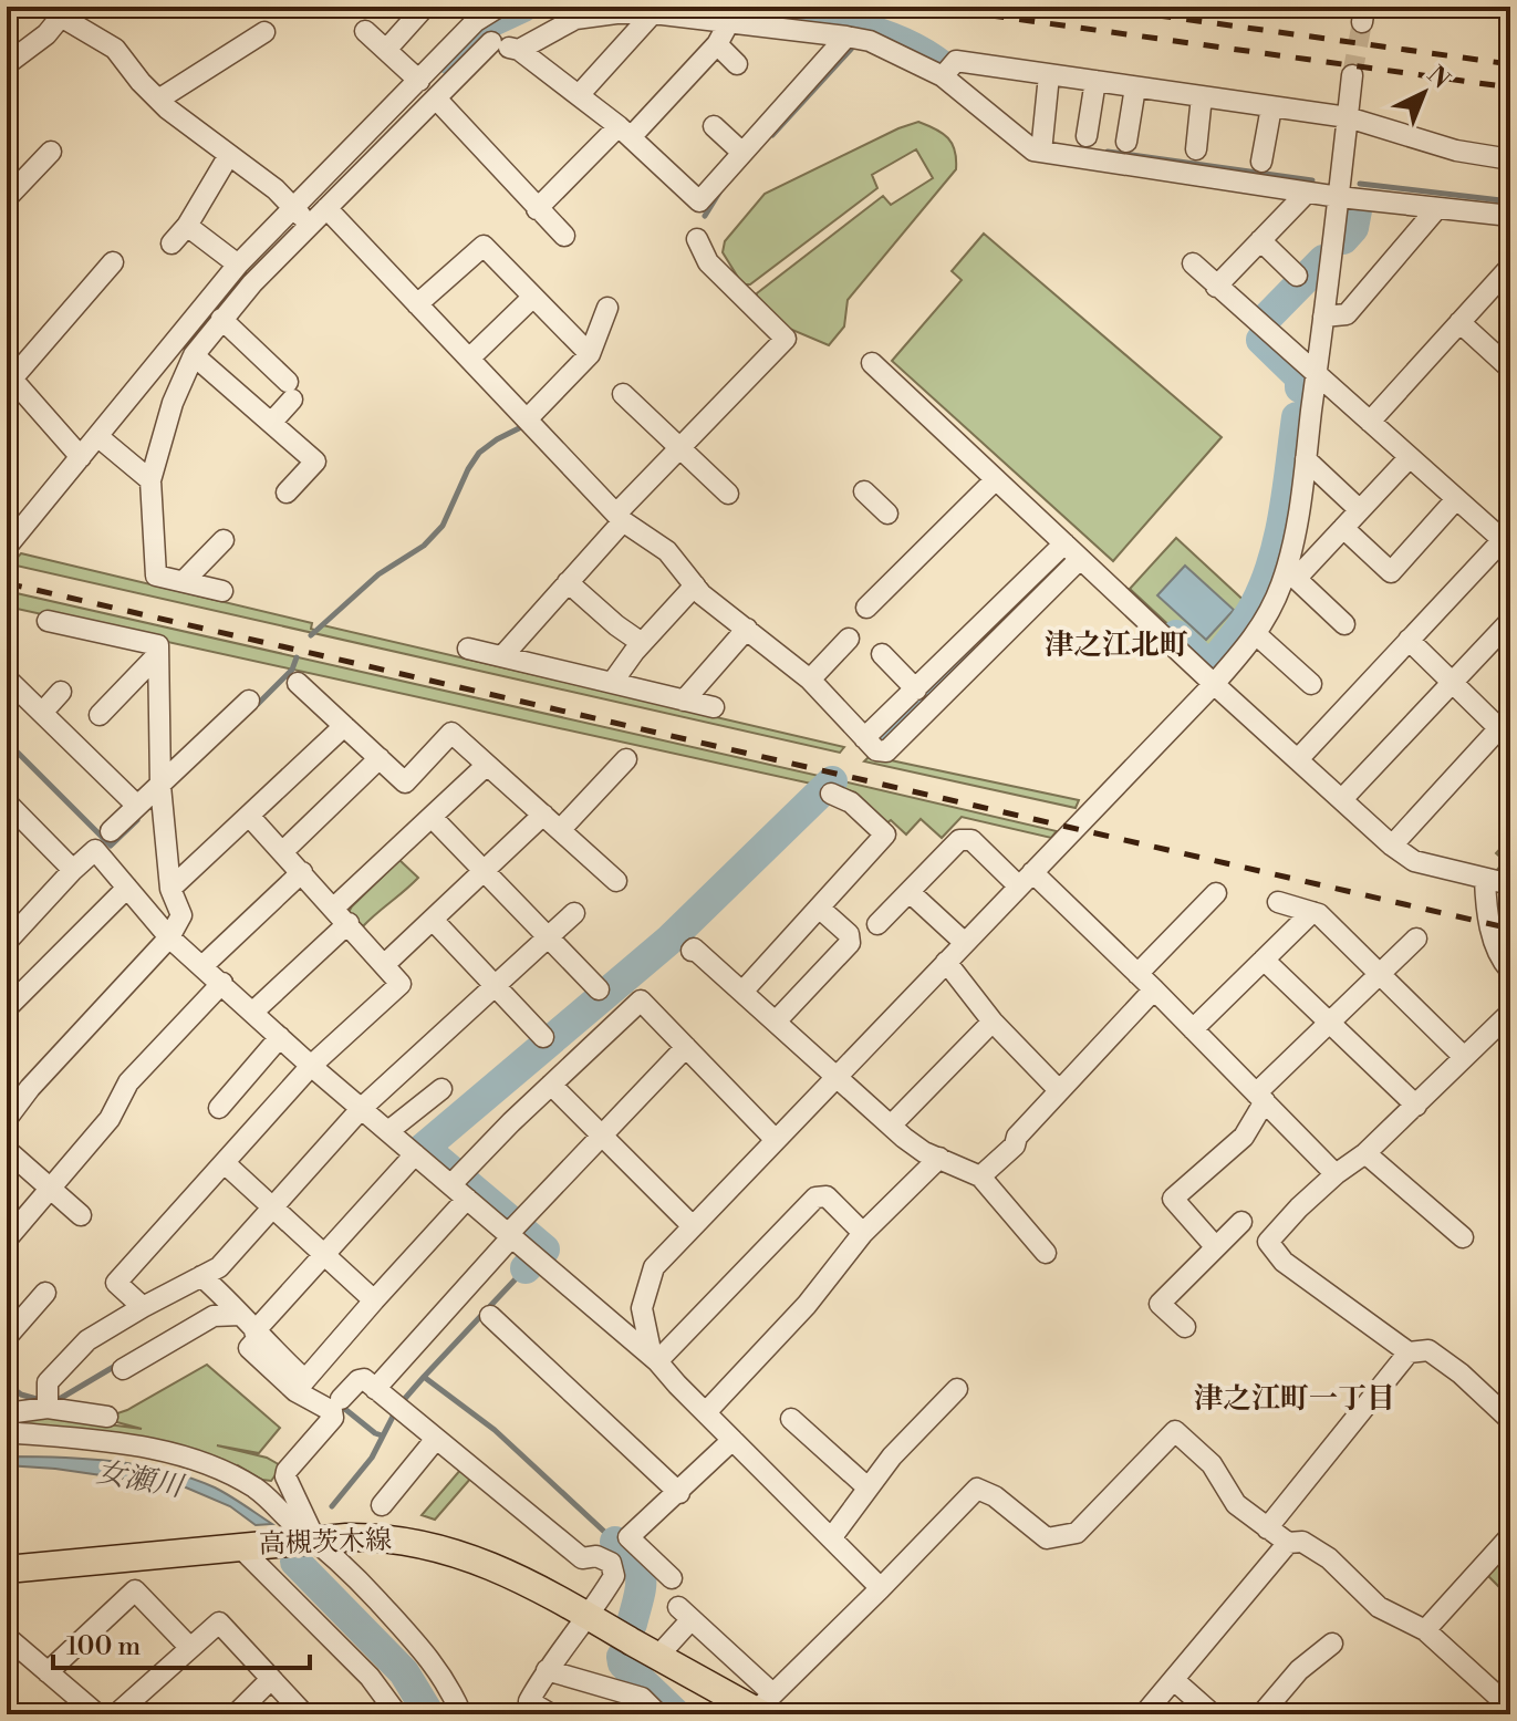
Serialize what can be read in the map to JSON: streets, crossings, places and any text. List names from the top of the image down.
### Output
{
  "streets": {
    "main road": ["高槻茨木線"]
  },
  "districts": ["津之江北町", "津之江町一丁目"],
  "water": ["女瀬川"],
  "scale_bar": "100 m",
  "north": "top right"
}
